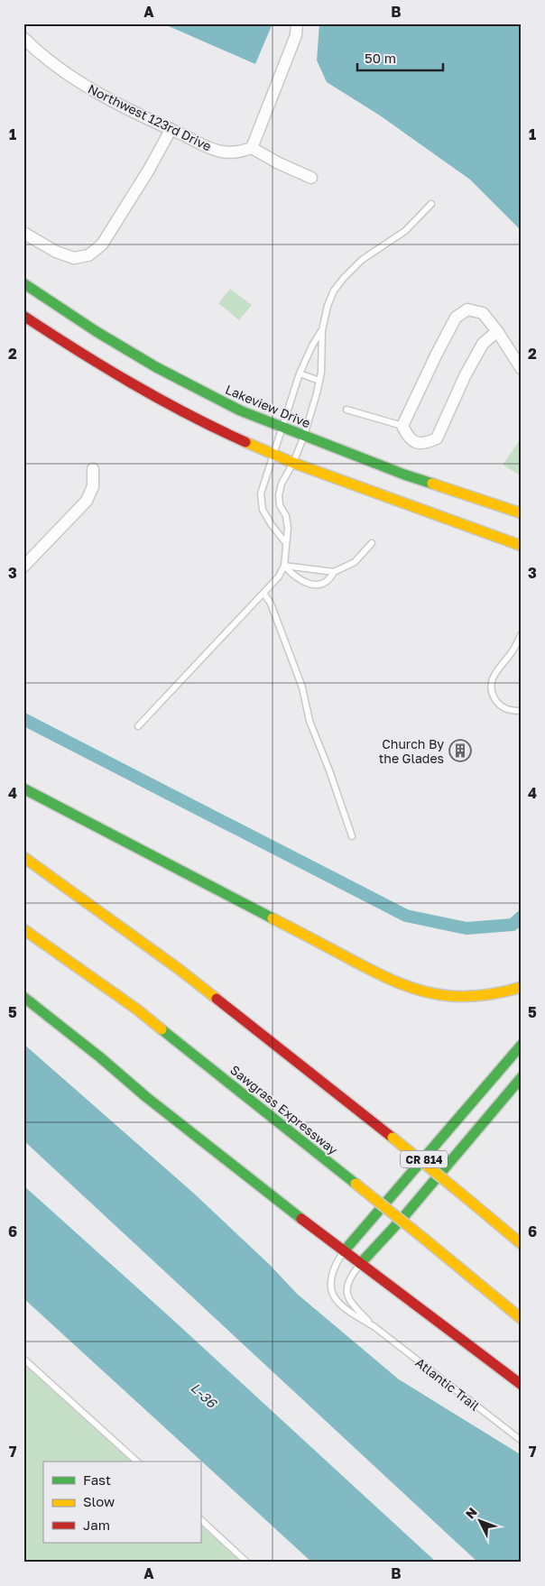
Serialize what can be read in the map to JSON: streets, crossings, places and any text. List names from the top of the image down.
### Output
{
  "streets": {
    "main road": ["Lakeview Drive", "Sawgrass Expressway", "CR 814"],
    "street": ["Northwest 123rd Drive"],
    "lane": ["Atlantic Trail"]
  },
  "crossings": [
    ["CR 814", "Atlantic Trail"]
  ],
  "water": ["L-36"],
  "places": {
    "building": ["Church By the Glades"]
  },
  "legend": ["Fast", "Slow", "Jam"],
  "scale_bar": "50 m",
  "north": "top left",
  "grid": {
    "columns": ["A", "B"],
    "rows": [
      "1",
      "2",
      "3",
      "4",
      "5",
      "6",
      "7"
    ]
  }
}
